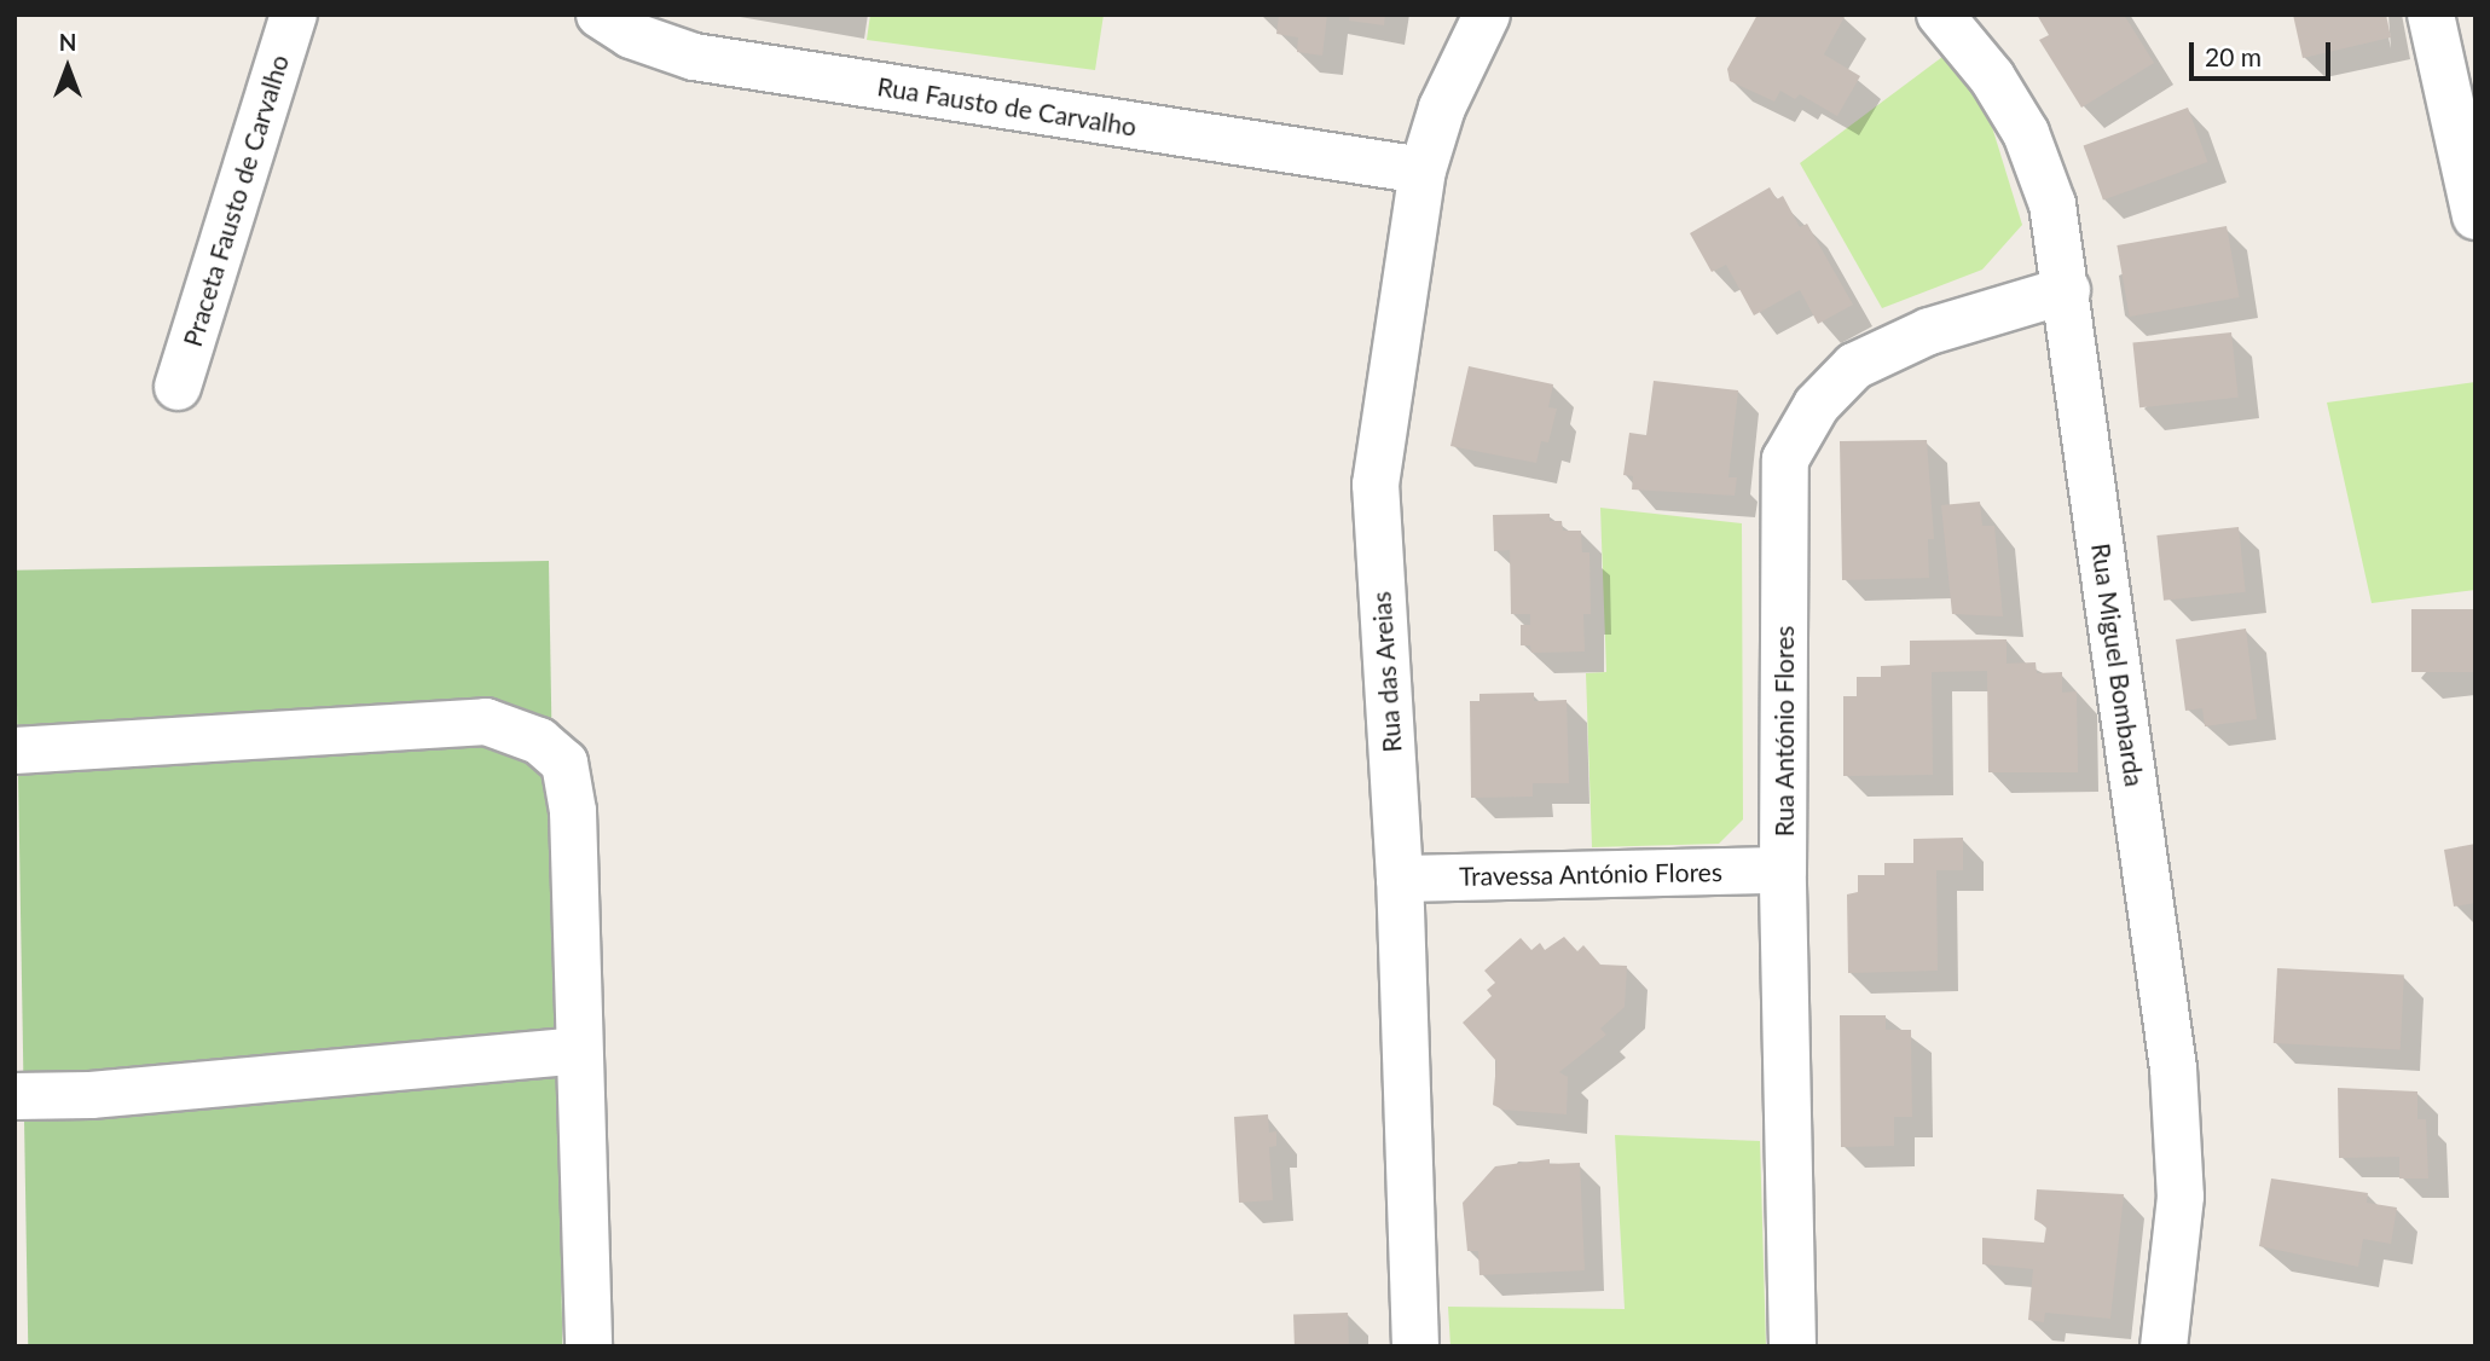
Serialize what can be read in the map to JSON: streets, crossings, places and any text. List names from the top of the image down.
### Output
{
  "streets": {
    "street": [
      "Rua Fausto de Carvalho",
      "Praceta Fausto de Carvalho",
      "Rua Miguel Bombarda",
      "Rua das Areias",
      "Rua António Flores",
      "Travessa António Flores"
    ]
  },
  "crossings": [
    ["Rua Fausto de Carvalho", "Rua das Areias"],
    ["Rua Miguel Bombarda", "Rua António Flores"],
    ["Rua das Areias", "Travessa António Flores"],
    ["Rua António Flores", "Travessa António Flores"]
  ],
  "scale_bar": "20 m",
  "north": "top"
}
